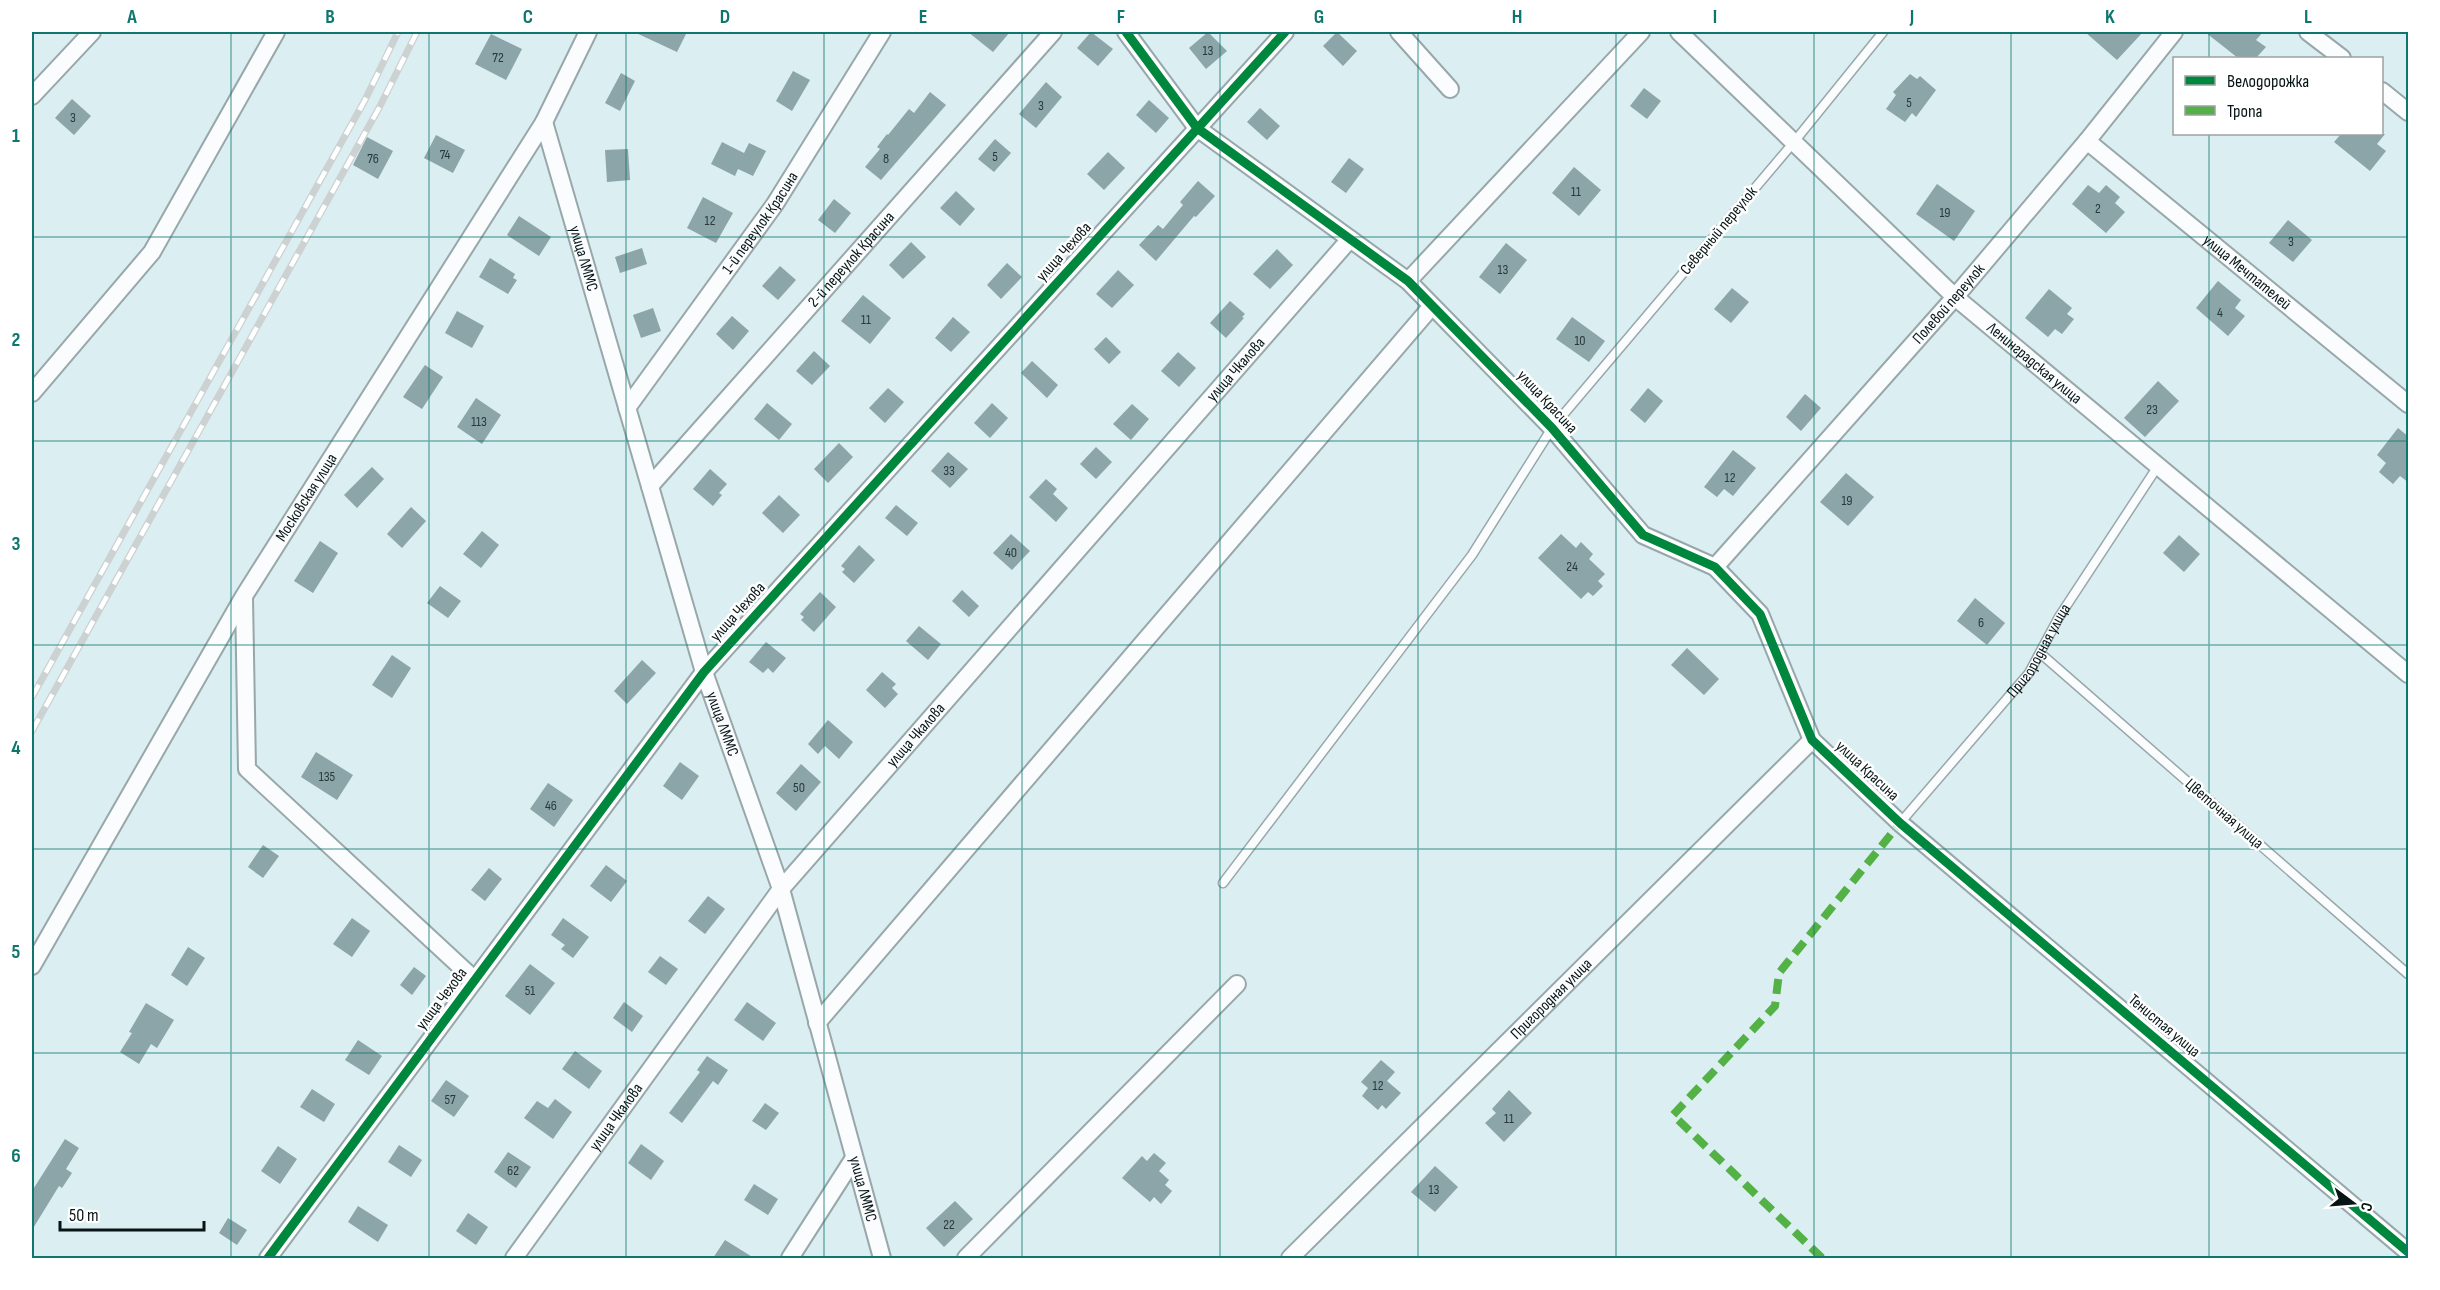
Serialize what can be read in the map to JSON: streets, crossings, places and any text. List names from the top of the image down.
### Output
{
  "streets": {
    "street": [
      "1-й переулок Красина",
      "улица Чехова",
      "улица ЛММС",
      "2-й переулок Красина",
      "улица Мечтателей",
      "Полевой переулок",
      "Ленинградская улица",
      "улица Чкалова",
      "улица Красина",
      "Московская улица",
      "Пригородная улица",
      "Тенистая улица"
    ],
    "lane": ["Северный переулок", "Цветочная улица"]
  },
  "crossings": [
    ["1-й переулок Красина", "улица ЛММС"],
    ["Северный переулок", "Ленинградская улица"],
    ["Северный переулок", "улица Красина"],
    ["улица Чехова", "улица ЛММС"],
    ["улица Чехова", "улица Красина"],
    ["улица ЛММС", "2-й переулок Красина"],
    ["улица ЛММС", "улица Чкалова"],
    ["улица ЛММС", "Московская улица"],
    ["улица Мечтателей", "Полевой переулок"],
    ["Полевой переулок", "Ленинградская улица"],
    ["Полевой переулок", "улица Красина"],
    ["Ленинградская улица", "Пригородная улица"],
    ["улица Чкалова", "улица Красина"],
    ["улица Красина", "Пригородная улица"],
    ["улица Красина", "Тенистая улица"],
    ["Пригородная улица", "Цветочная улица"],
    ["Пригородная улица", "Тенистая улица"]
  ],
  "house_numbers": [
    "13",
    "72",
    "5",
    "3",
    "3",
    "74",
    "5",
    "76",
    "8",
    "11",
    "2",
    "19",
    "12",
    "3",
    "13",
    "4",
    "11",
    "10",
    "23",
    "113",
    "33",
    "12",
    "19",
    "40",
    "24",
    "6",
    "135",
    "50",
    "46",
    "51",
    "12",
    "57",
    "11",
    "62",
    "13",
    "22"
  ],
  "legend": ["Велодорожка", "Тропа"],
  "scale_bar": "50 m",
  "north": "right",
  "grid": {
    "columns": [
      "A",
      "B",
      "C",
      "D",
      "E",
      "F",
      "G",
      "H",
      "I",
      "J",
      "K",
      "L"
    ],
    "rows": [
      "1",
      "2",
      "3",
      "4",
      "5",
      "6"
    ]
  }
}
